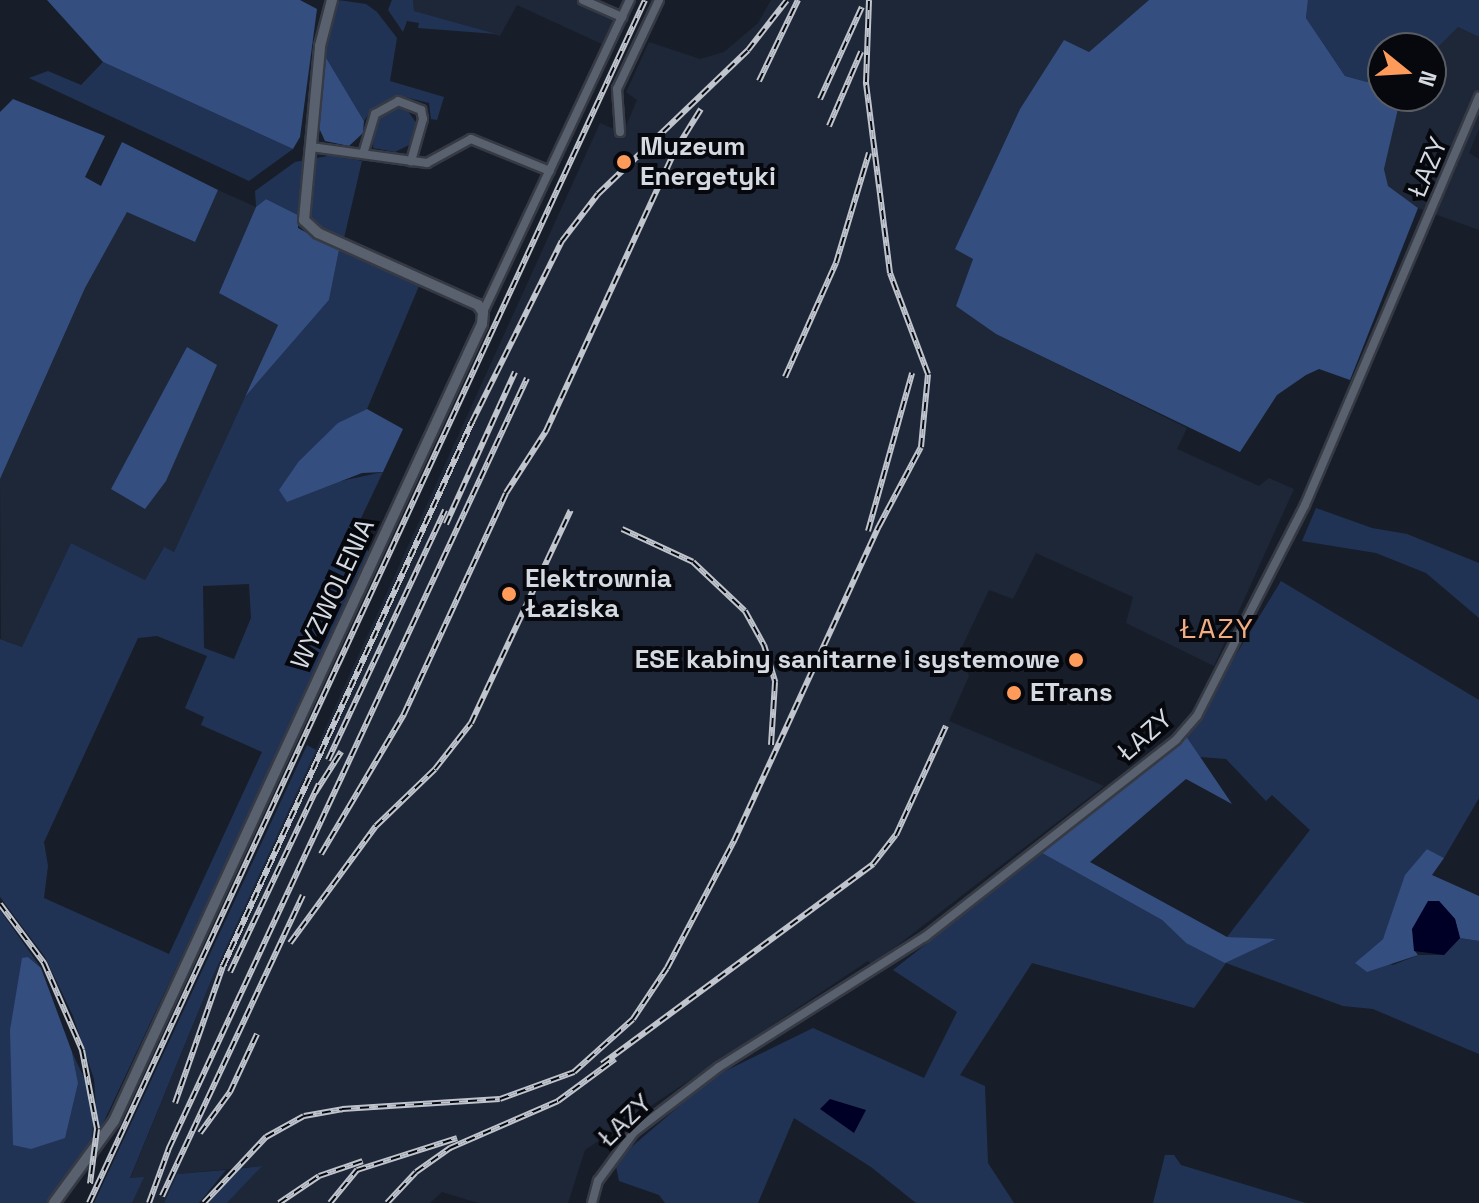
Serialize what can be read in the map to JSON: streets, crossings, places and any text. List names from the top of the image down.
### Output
{
  "streets": {
    "street": ["ŁAZY", "WYZWOLENIA"]
  },
  "districts": ["ŁAZY"],
  "places": [
    "Muzeum Energetyki",
    "Elektrownia Łaziska",
    "ESE kabiny sanitarne i systemowe",
    "ETrans"
  ],
  "north": "right"
}
